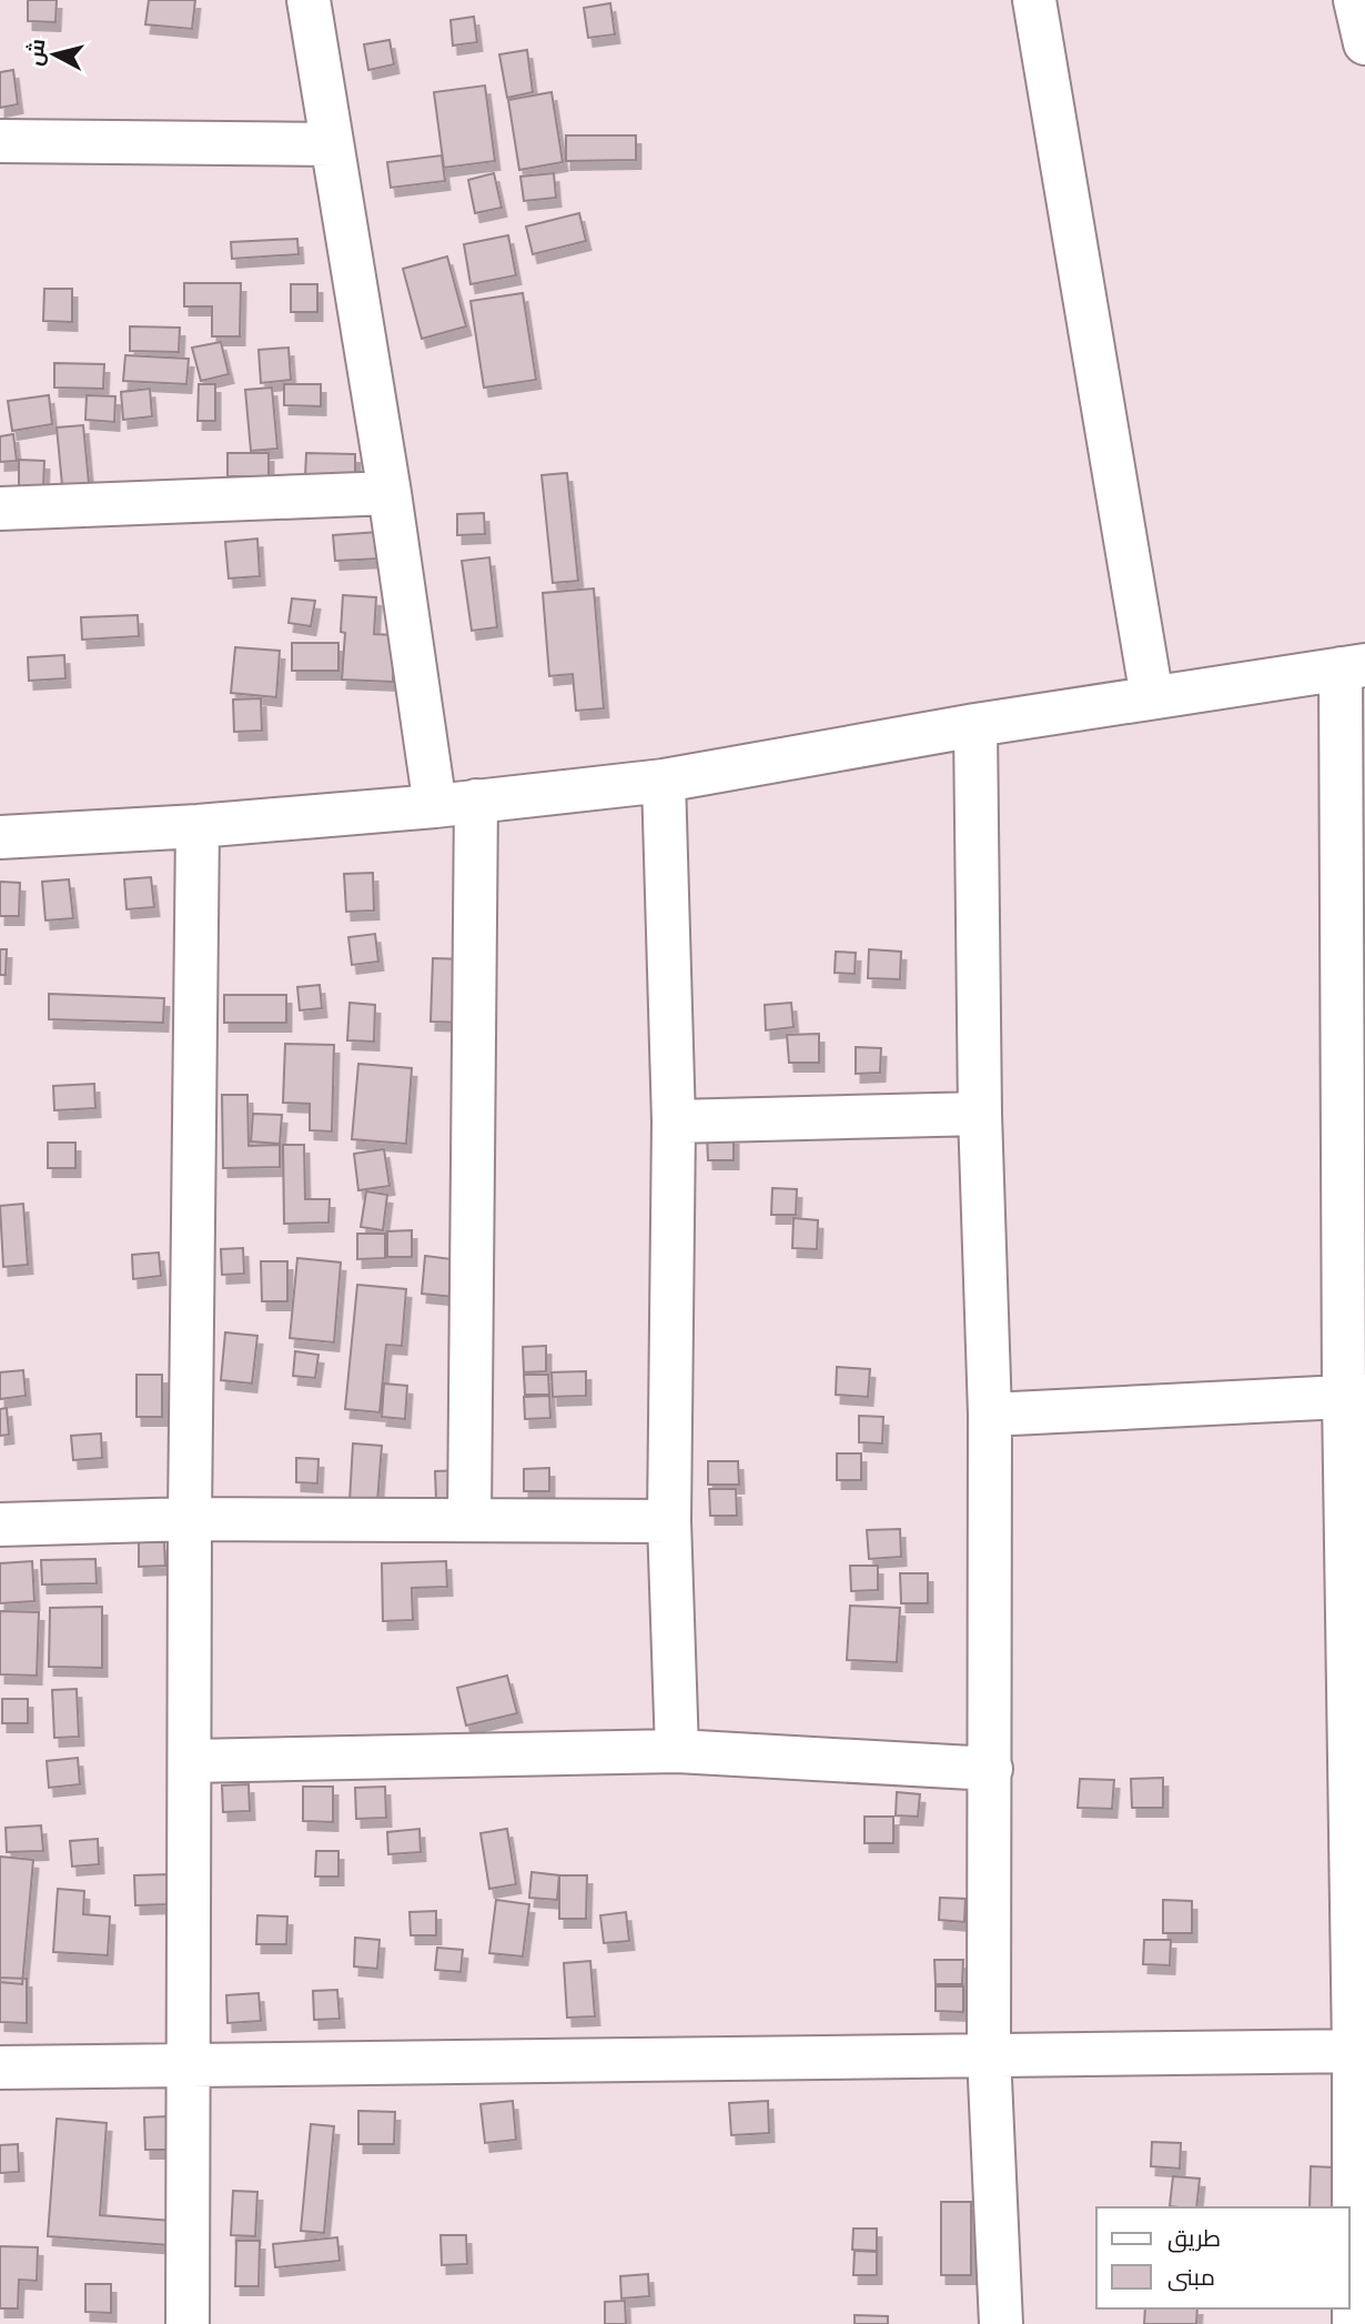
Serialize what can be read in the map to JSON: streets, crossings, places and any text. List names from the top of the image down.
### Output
{
  "legend": ["طريق", "مبنى"],
  "north": "left"
}
